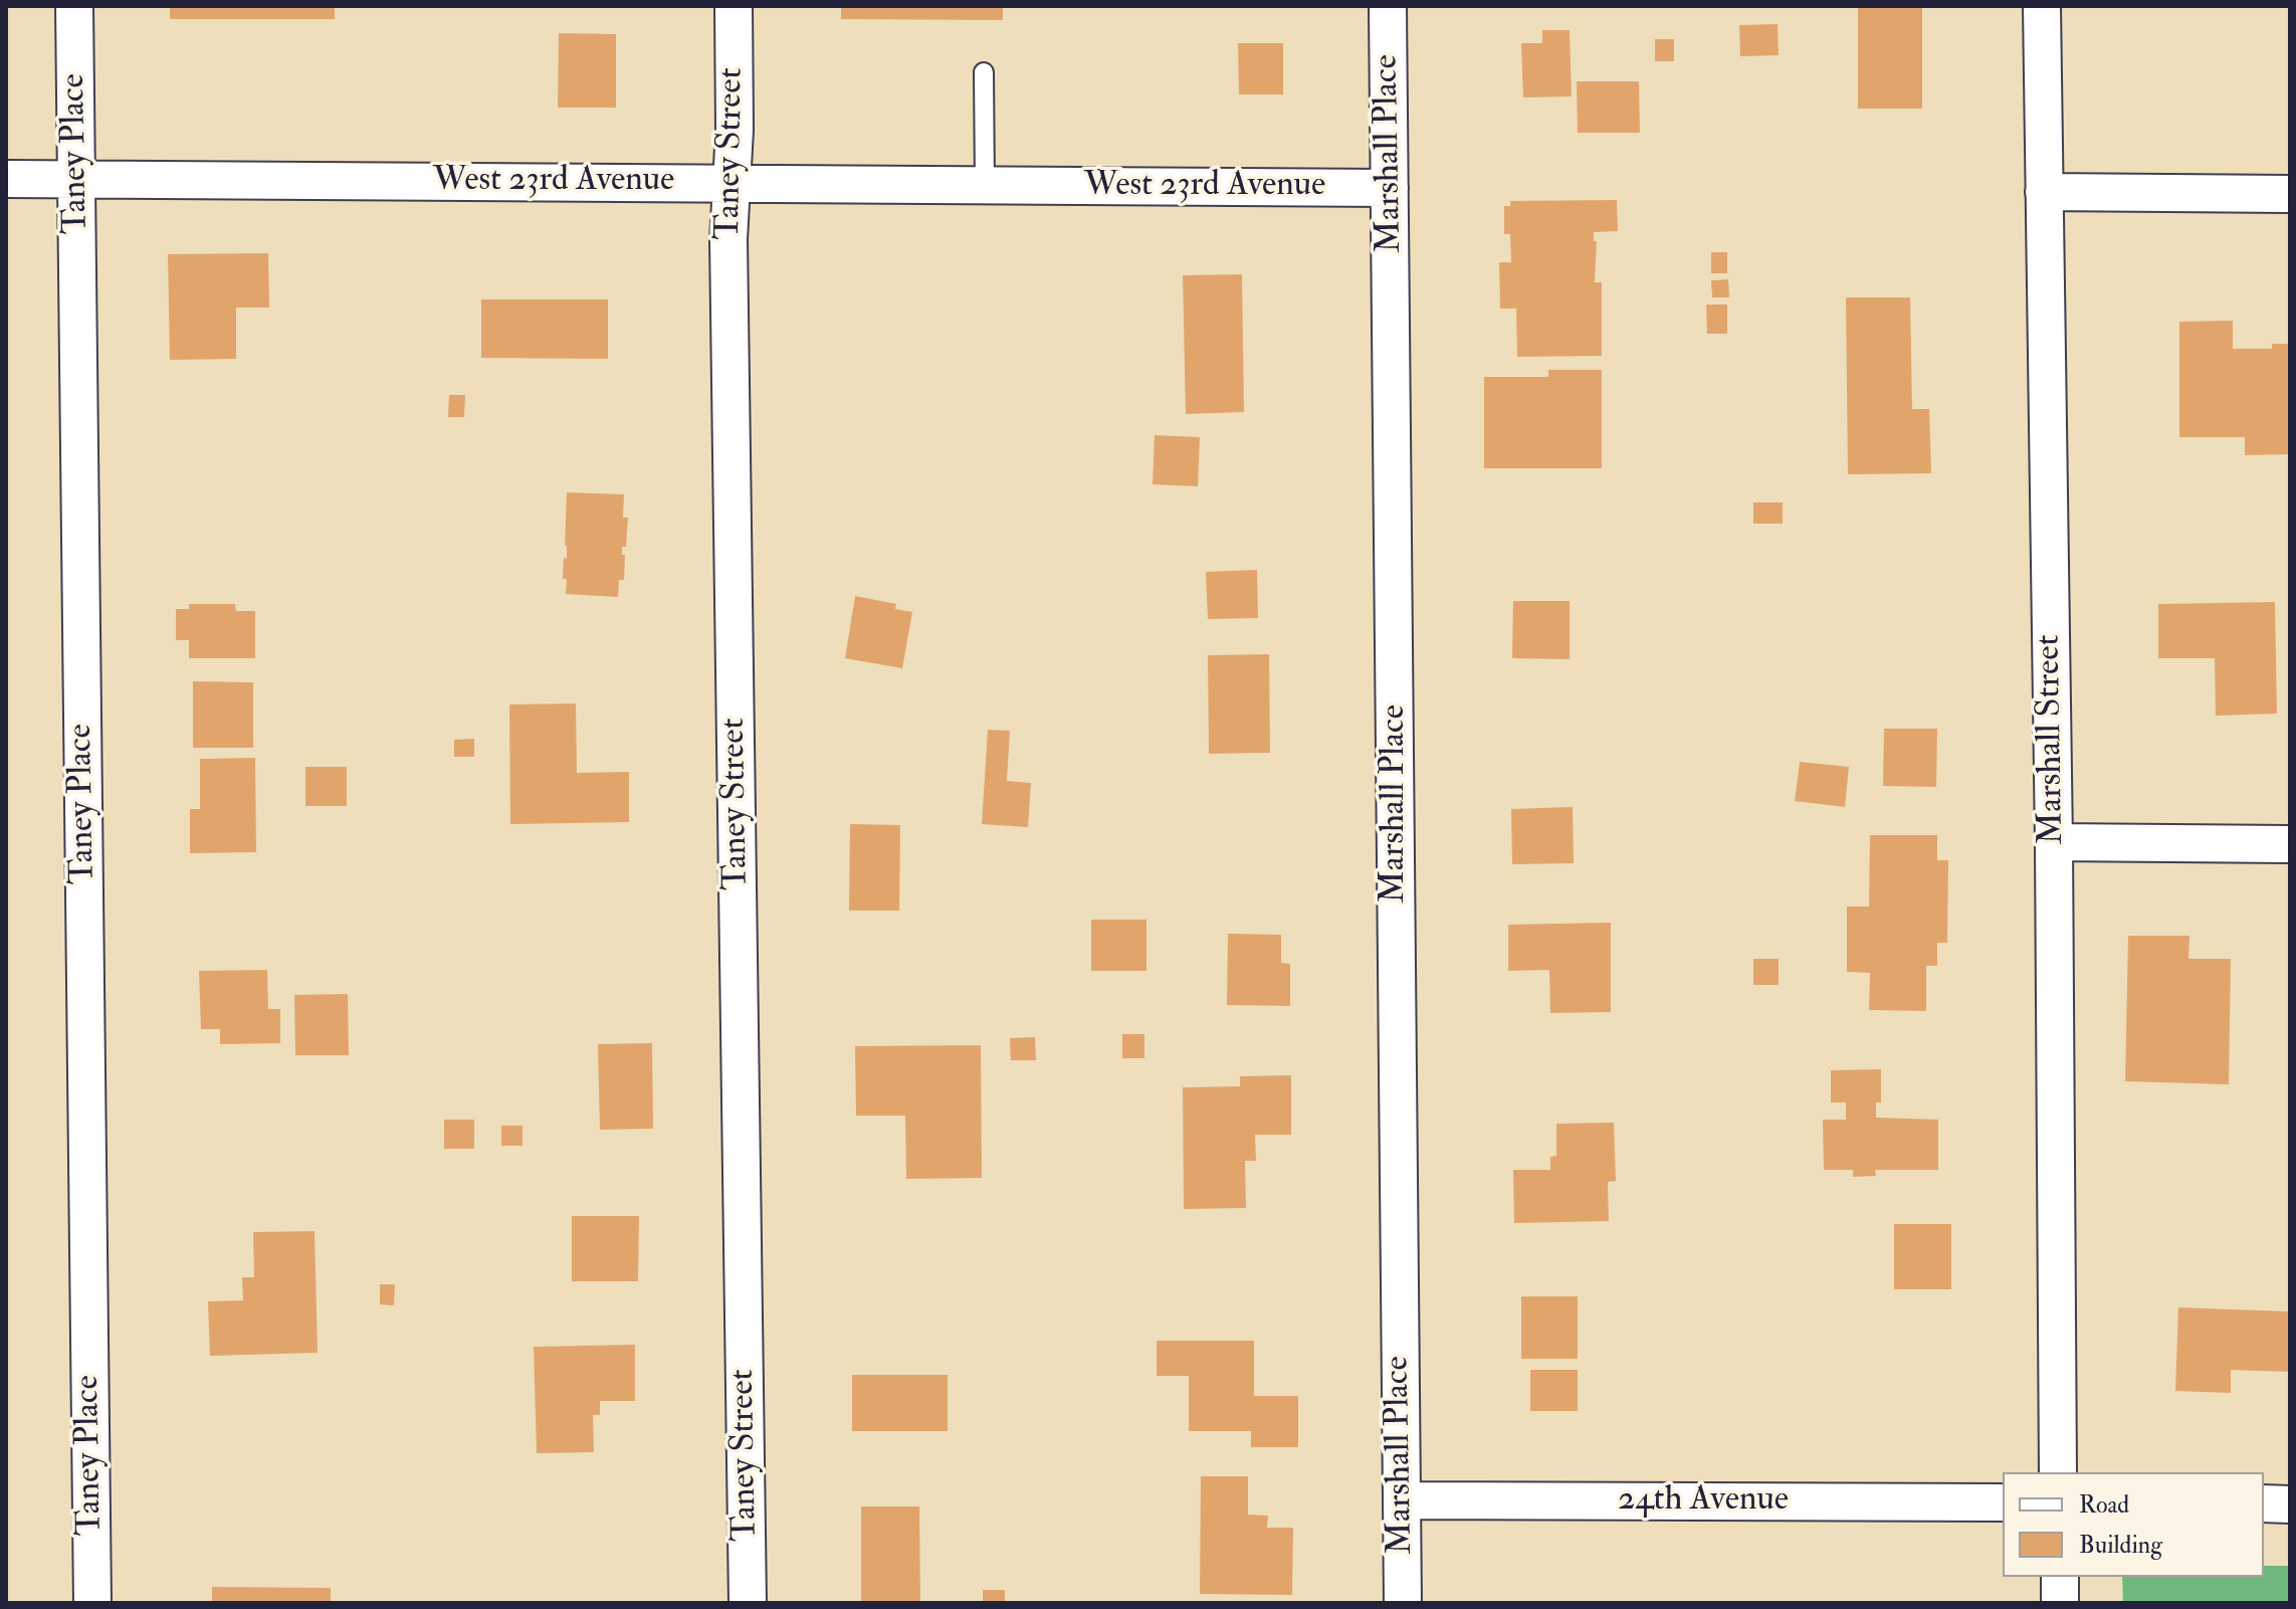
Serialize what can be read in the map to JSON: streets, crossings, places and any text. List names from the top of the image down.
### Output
{
  "streets": {
    "street": [
      "Taney Place",
      "Taney Street",
      "Marshall Place",
      "West 23rd Avenue",
      "Marshall Street",
      "24th Avenue"
    ]
  },
  "crossings": [
    ["Taney Place", "West 23rd Avenue"],
    ["Taney Street", "West 23rd Avenue"],
    ["Marshall Place", "West 23rd Avenue"],
    ["Marshall Place", "24th Avenue"]
  ],
  "legend": ["Road", "Building"]
}
